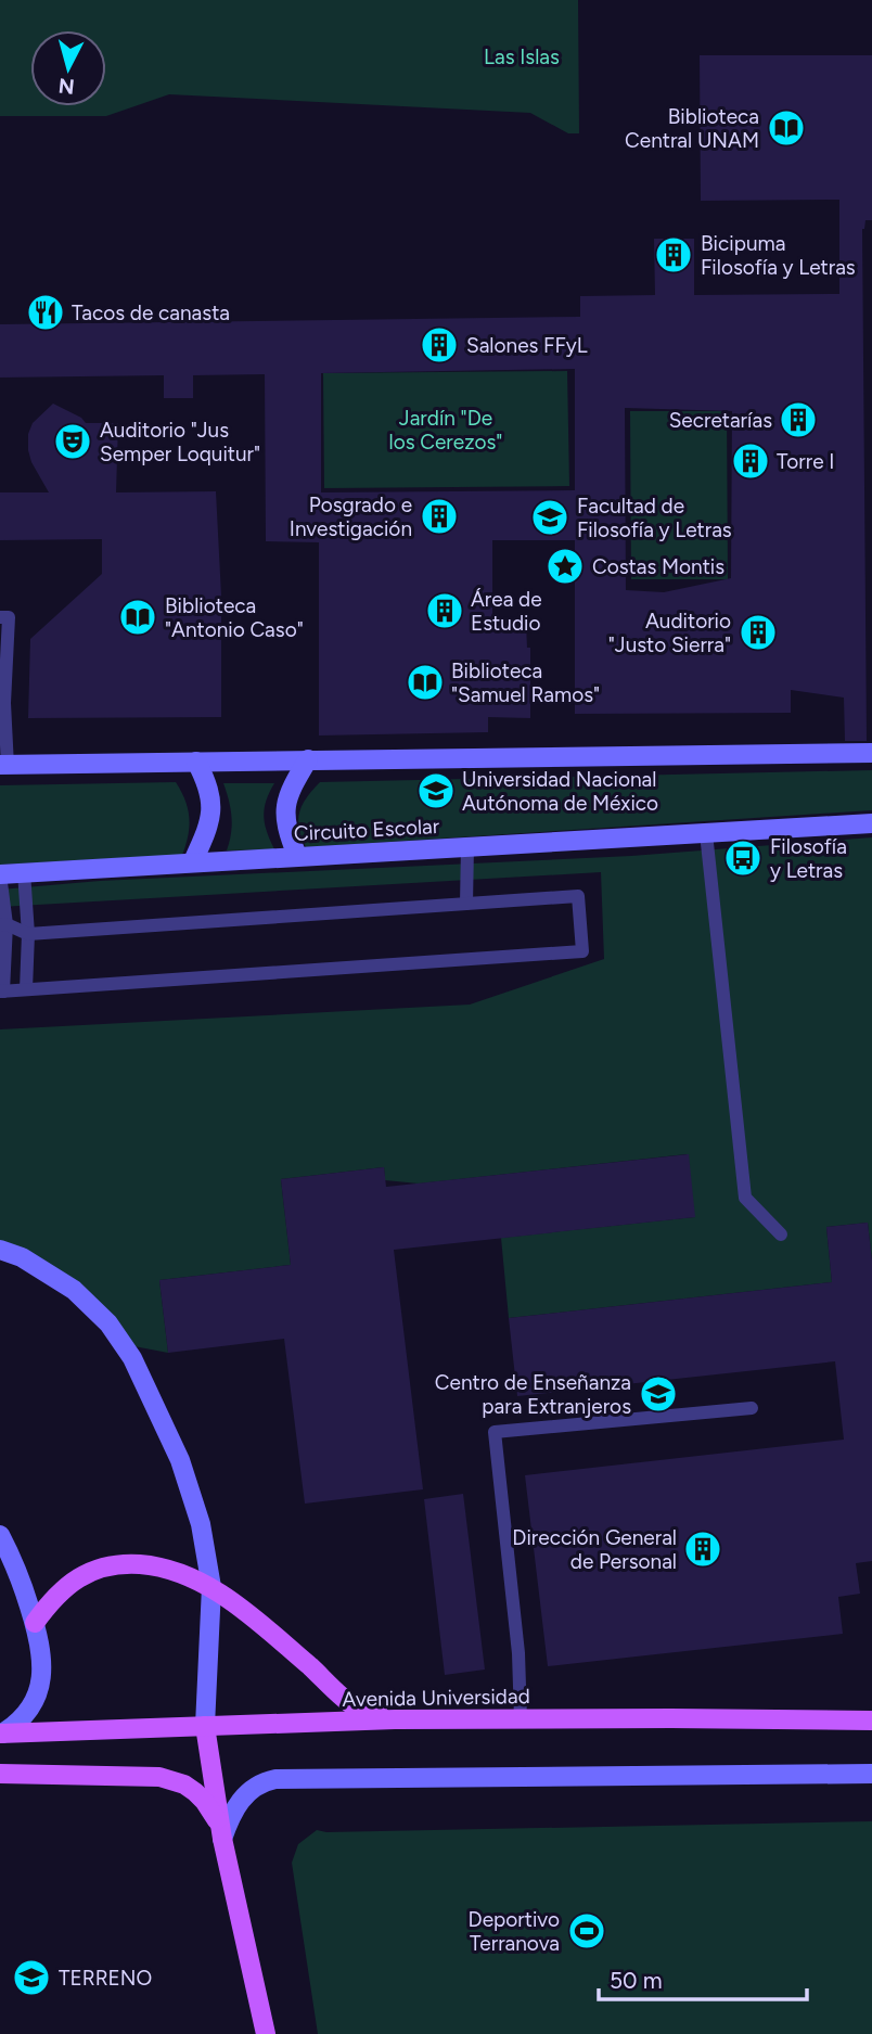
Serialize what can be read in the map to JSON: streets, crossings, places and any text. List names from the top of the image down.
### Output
{
  "streets": {
    "main road": ["Avenida Universidad"],
    "street": ["Circuito Escolar"]
  },
  "parks": ["Las Islas", "Jardín \"De los Cerezos\""],
  "places": {
    "library": ["Biblioteca Central UNAM", "Biblioteca \"Antonio Caso\"", "Biblioteca \"Samuel Ramos\""],
    "building": [
      "Bicipuma Filosofía y Letras",
      "Salones FFyL",
      "Secretarías",
      "Torre I",
      "Posgrado e Investigación",
      "Área de Estudio",
      "Auditorio \"Justo Sierra\"",
      "Dirección General de Personal"
    ],
    "restaurant": ["Tacos de canasta"],
    "theatre": ["Auditorio \"Jus Semper Loquitur\""],
    "school or university": [
      "Facultad de Filosofía y Letras",
      "Universidad Nacional Autónoma de México",
      "Centro de Enseñanza para Extranjeros",
      "TERRENO"
    ],
    "place": ["Costas Montis"],
    "bus stop": ["Filosofía y Letras"],
    "sports": ["Deportivo Terranova"]
  },
  "scale_bar": "50 m",
  "north": "bottom"
}
